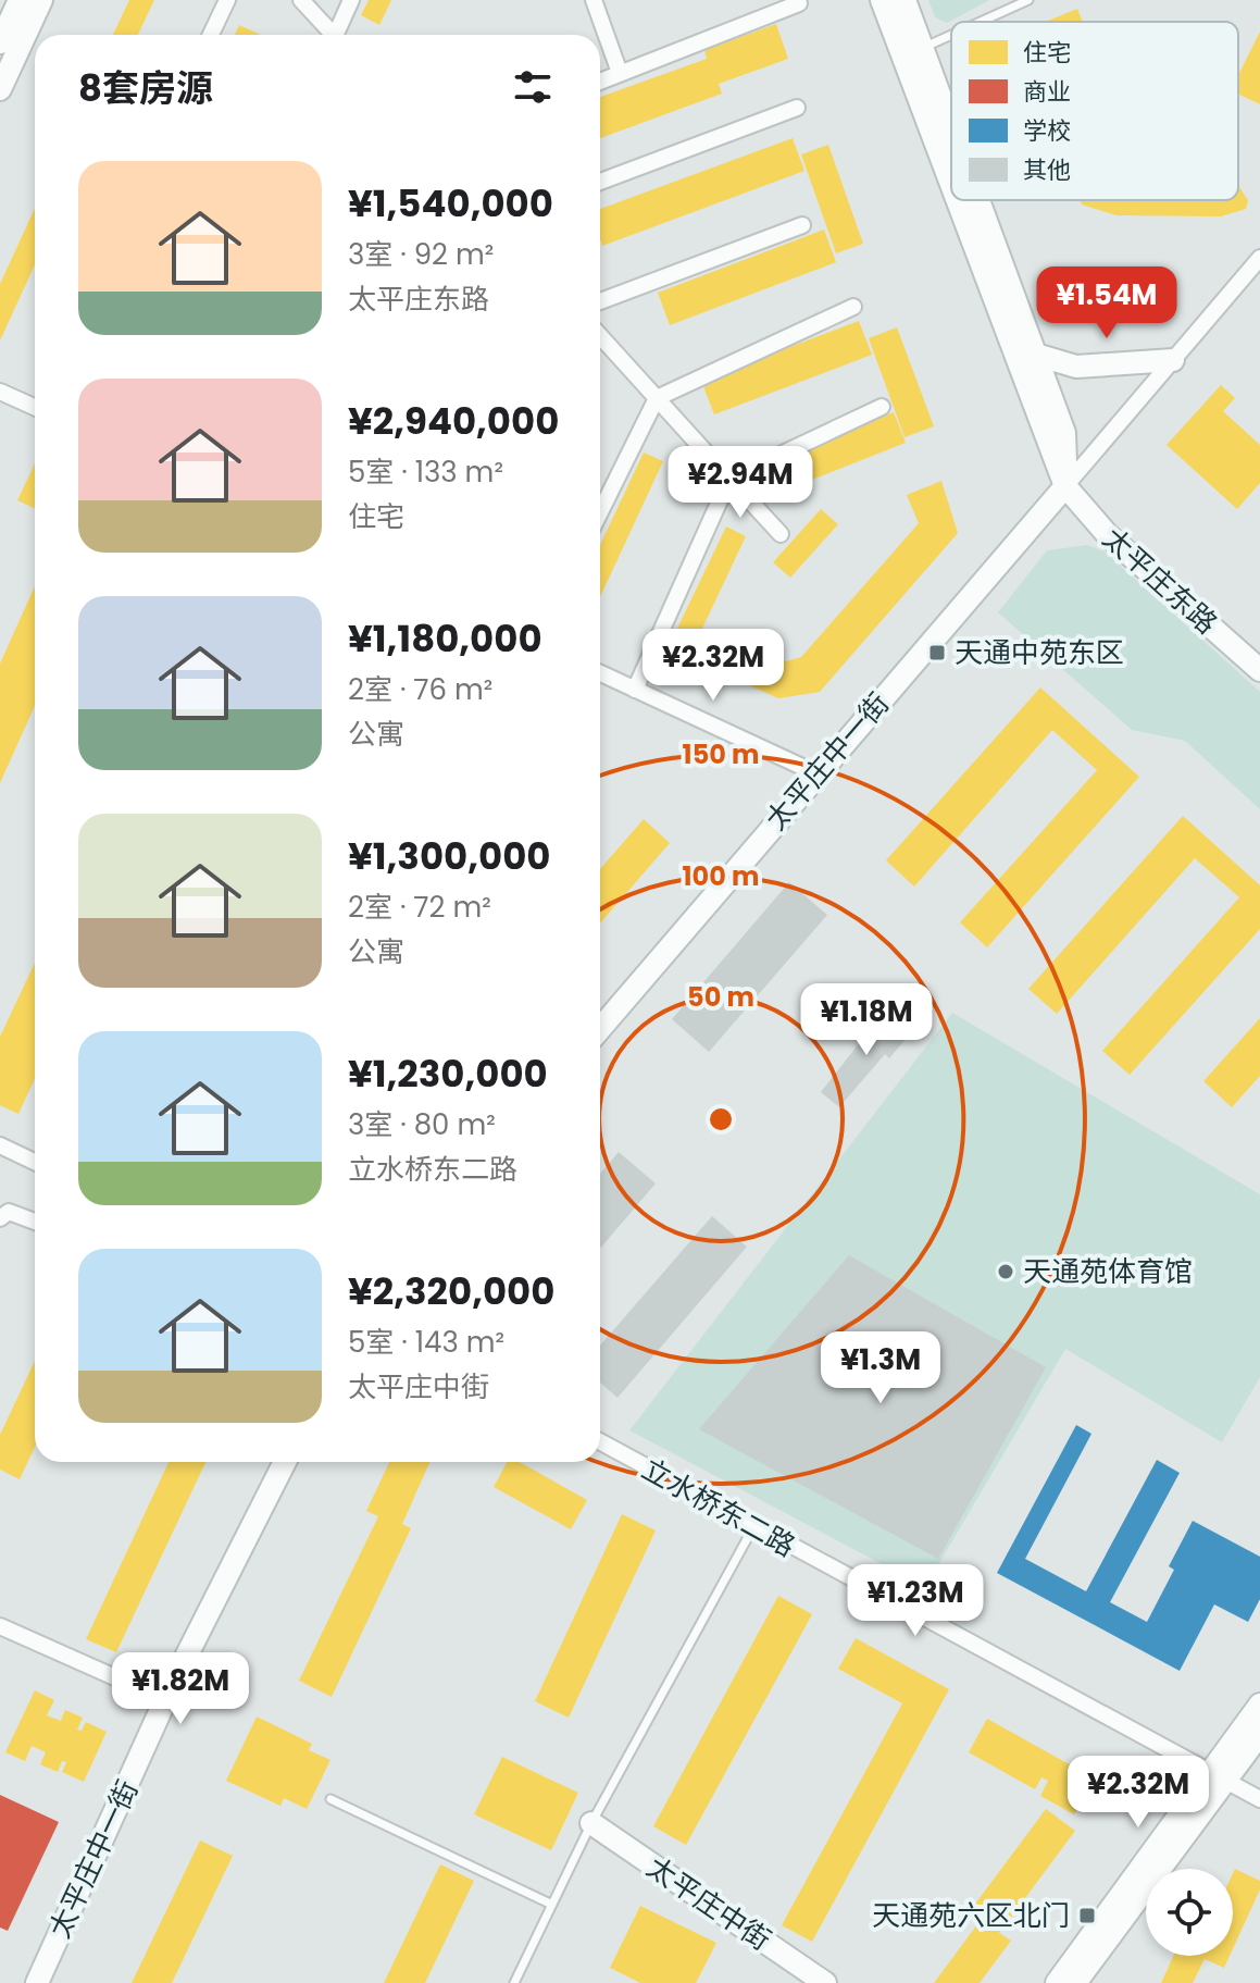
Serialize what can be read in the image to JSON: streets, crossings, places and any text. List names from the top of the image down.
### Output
{
  "streets": {
    "main road": ["太平庄东路", "太平庄中一街", "太平庄中街"],
    "street": ["立水桥东二路"]
  },
  "crossings": [
    ["太平庄东路", "太平庄中一街"]
  ],
  "places": {
    "transit": ["天通中苑东区", "天通苑六区北门"],
    "other": ["天通苑体育馆"]
  },
  "legend": [
    "住宅",
    "商业",
    "学校",
    "其他"
  ],
  "page": {
    "heading": "8套房源",
    "list": [
      {
        "name": "¥1,540,000",
        "note": "3室 · 92 m² · 太平庄东路"
      },
      {
        "name": "¥2,940,000",
        "note": "5室 · 133 m² · 住宅"
      },
      {
        "name": "¥1,180,000",
        "note": "2室 · 76 m² · 公寓"
      },
      {
        "name": "¥1,300,000",
        "note": "2室 · 72 m² · 公寓"
      },
      {
        "name": "¥1,230,000",
        "note": "3室 · 80 m² · 立水桥东二路"
      },
      {
        "name": "¥2,320,000",
        "note": "5室 · 143 m² · 太平庄中街"
      }
    ],
    "price": [
      "¥1.54M",
      "¥2.94M",
      "¥2.32M",
      "¥1.18M",
      "¥1.3M",
      "¥1.23M",
      "¥1.82M",
      "¥2.32M"
    ]
  },
  "rings": ["150 m", "100 m", "50 m"]
}
